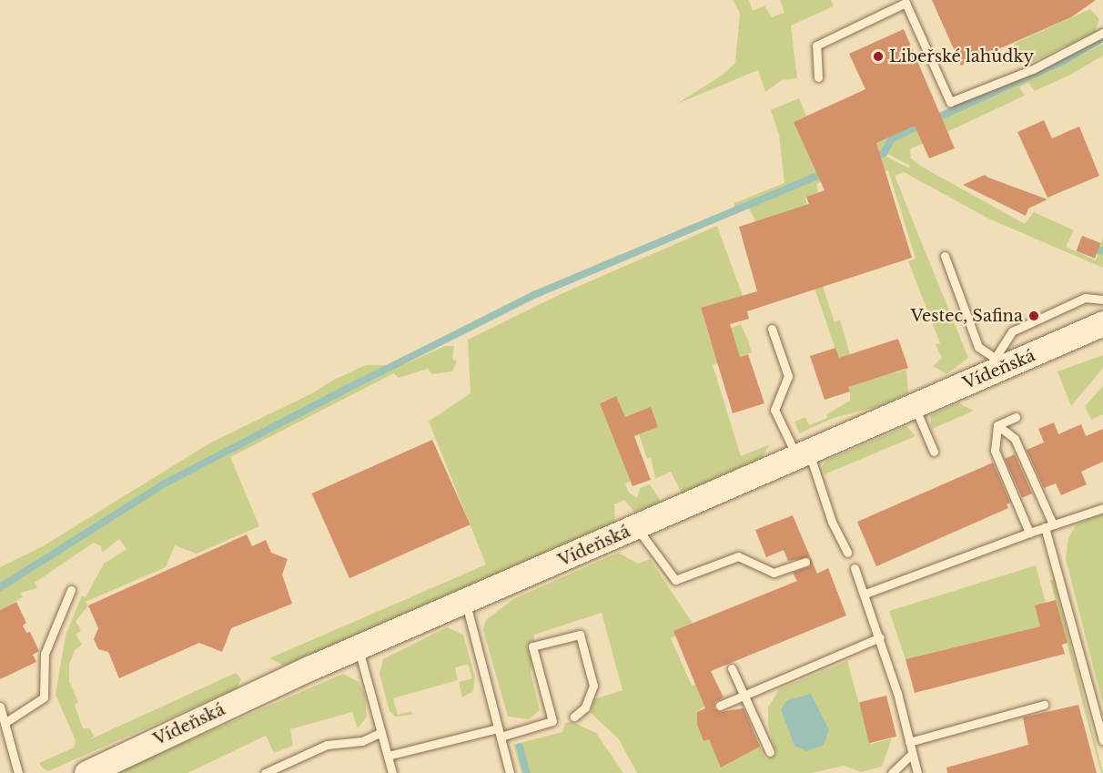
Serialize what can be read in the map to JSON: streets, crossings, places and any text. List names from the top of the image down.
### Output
{
  "streets": {
    "main road": ["Vídeňská"]
  },
  "places": ["Libeřské lahůdky", "Vestec, Safina"]
}
